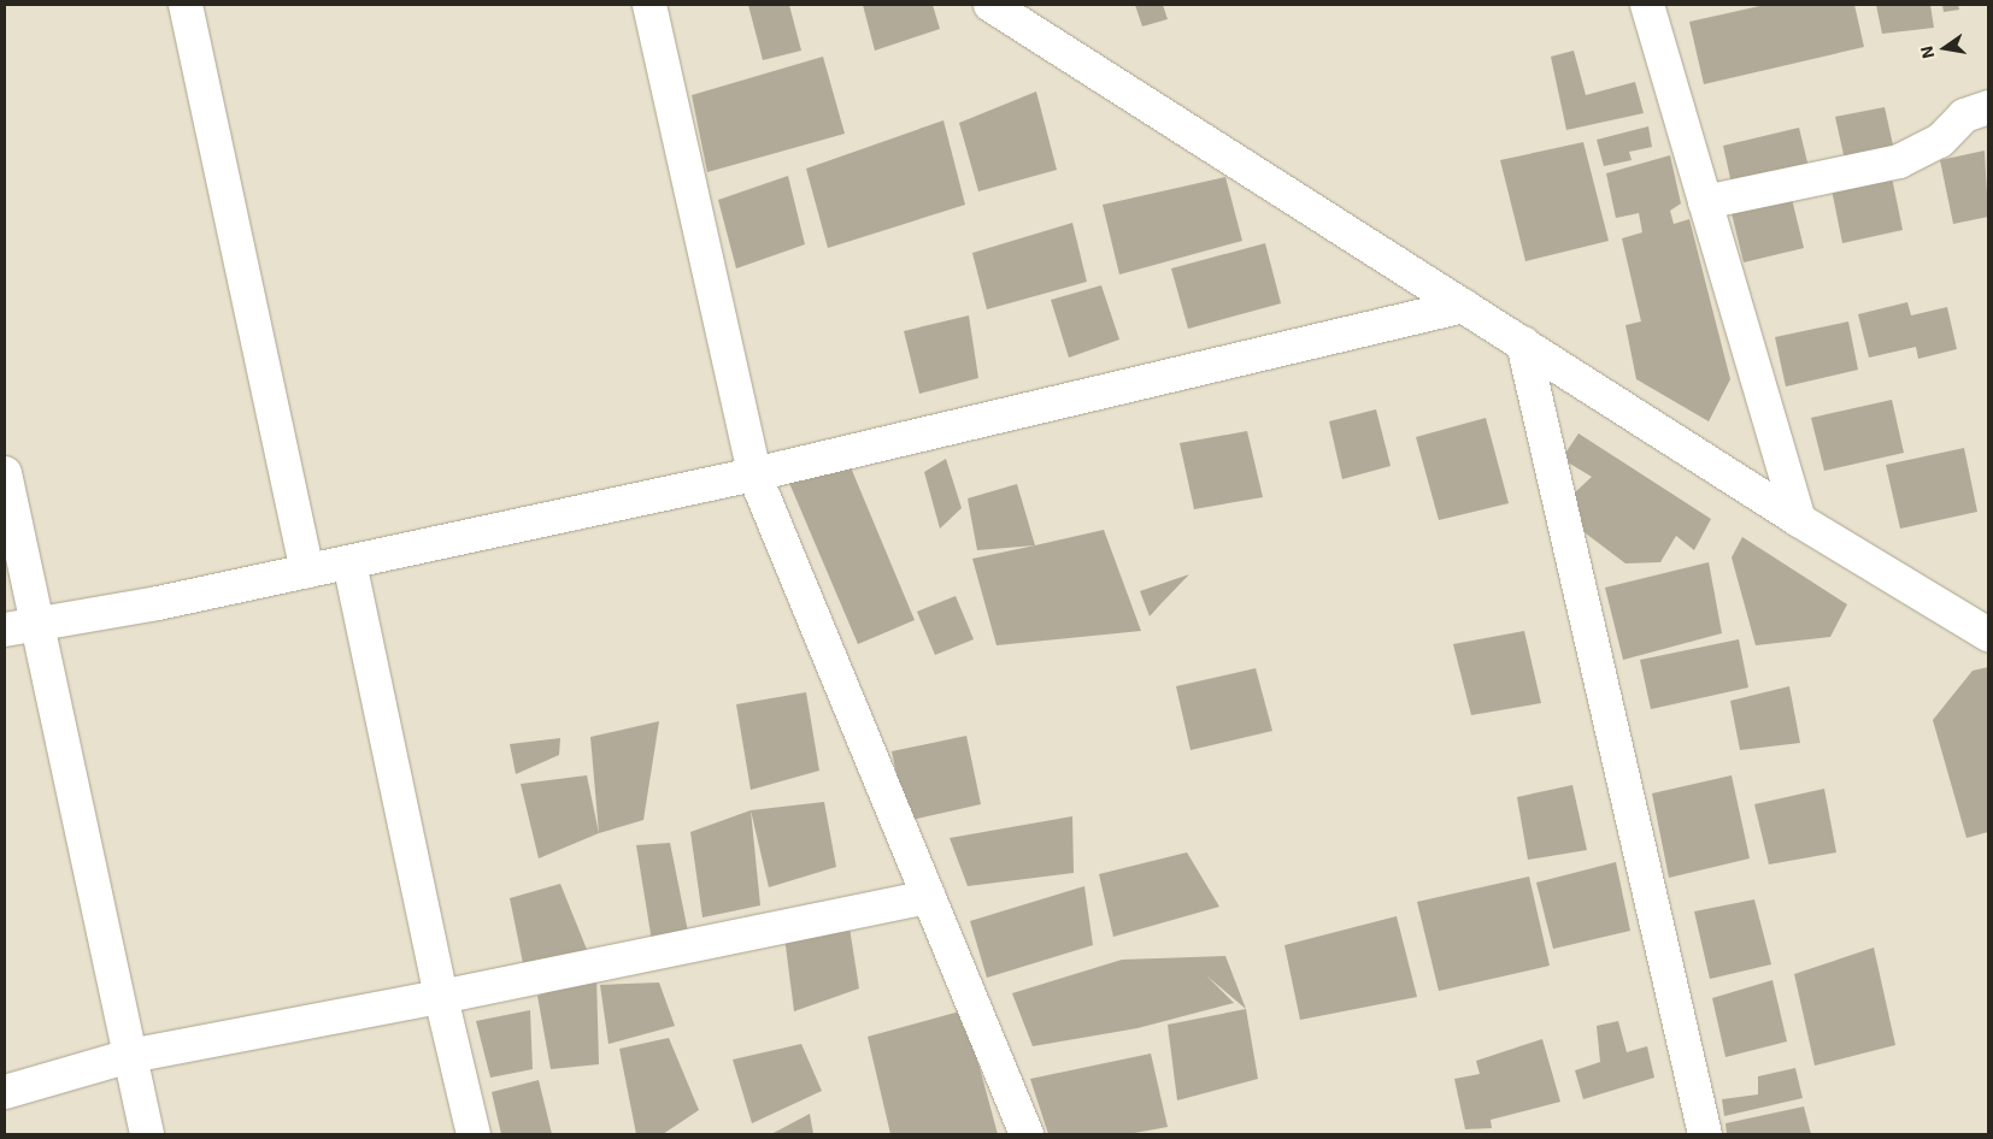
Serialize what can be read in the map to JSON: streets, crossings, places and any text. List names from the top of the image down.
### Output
{
  "north": "left"
}
